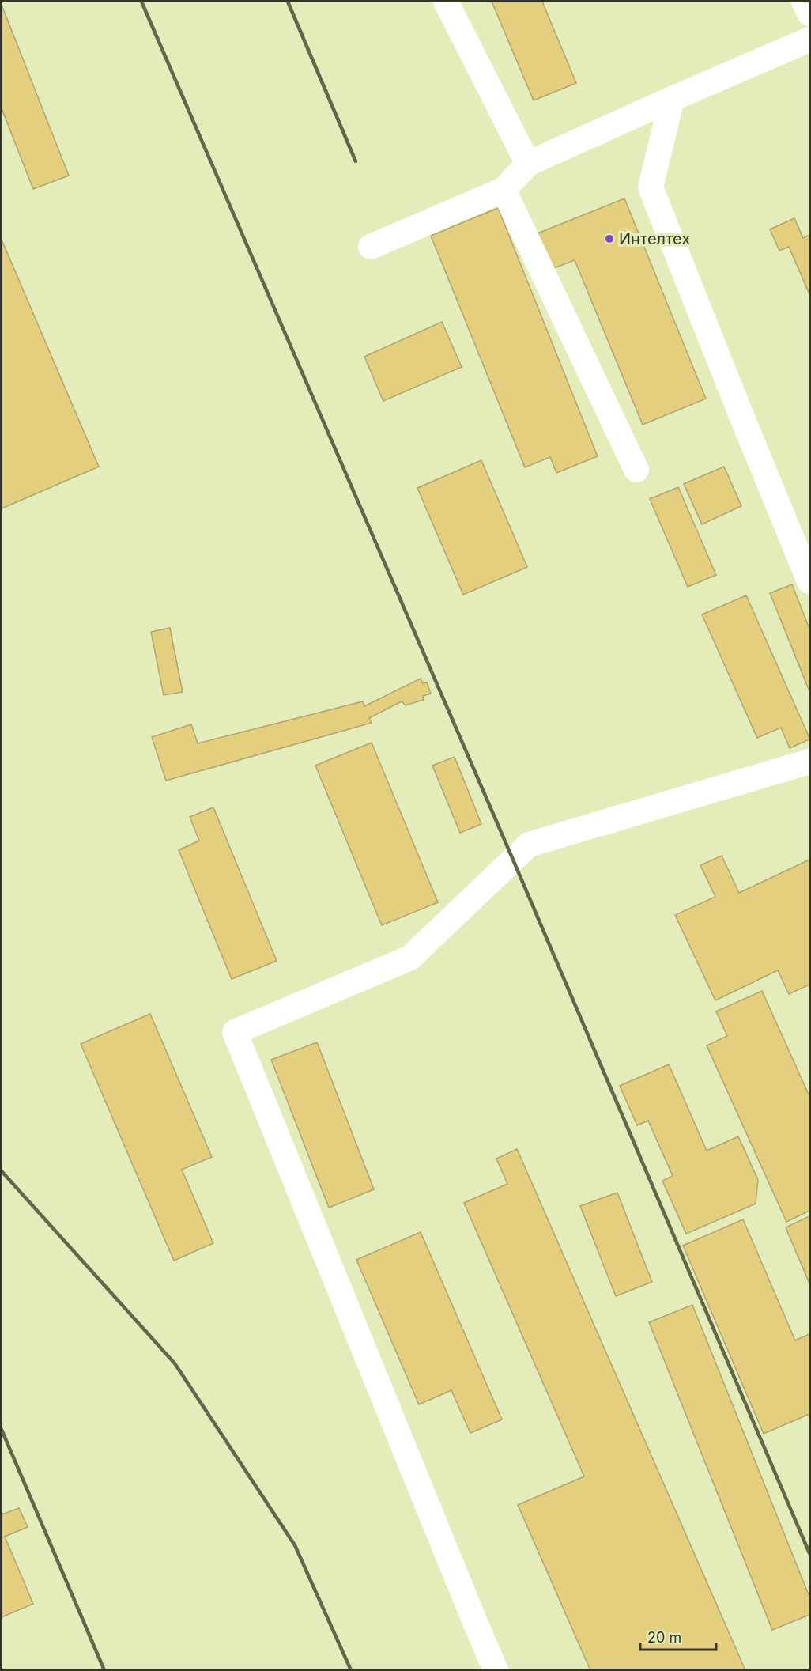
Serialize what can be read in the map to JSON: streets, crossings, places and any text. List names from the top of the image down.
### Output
{
  "places": ["Интелтех"],
  "scale_bar": "20 m"
}
